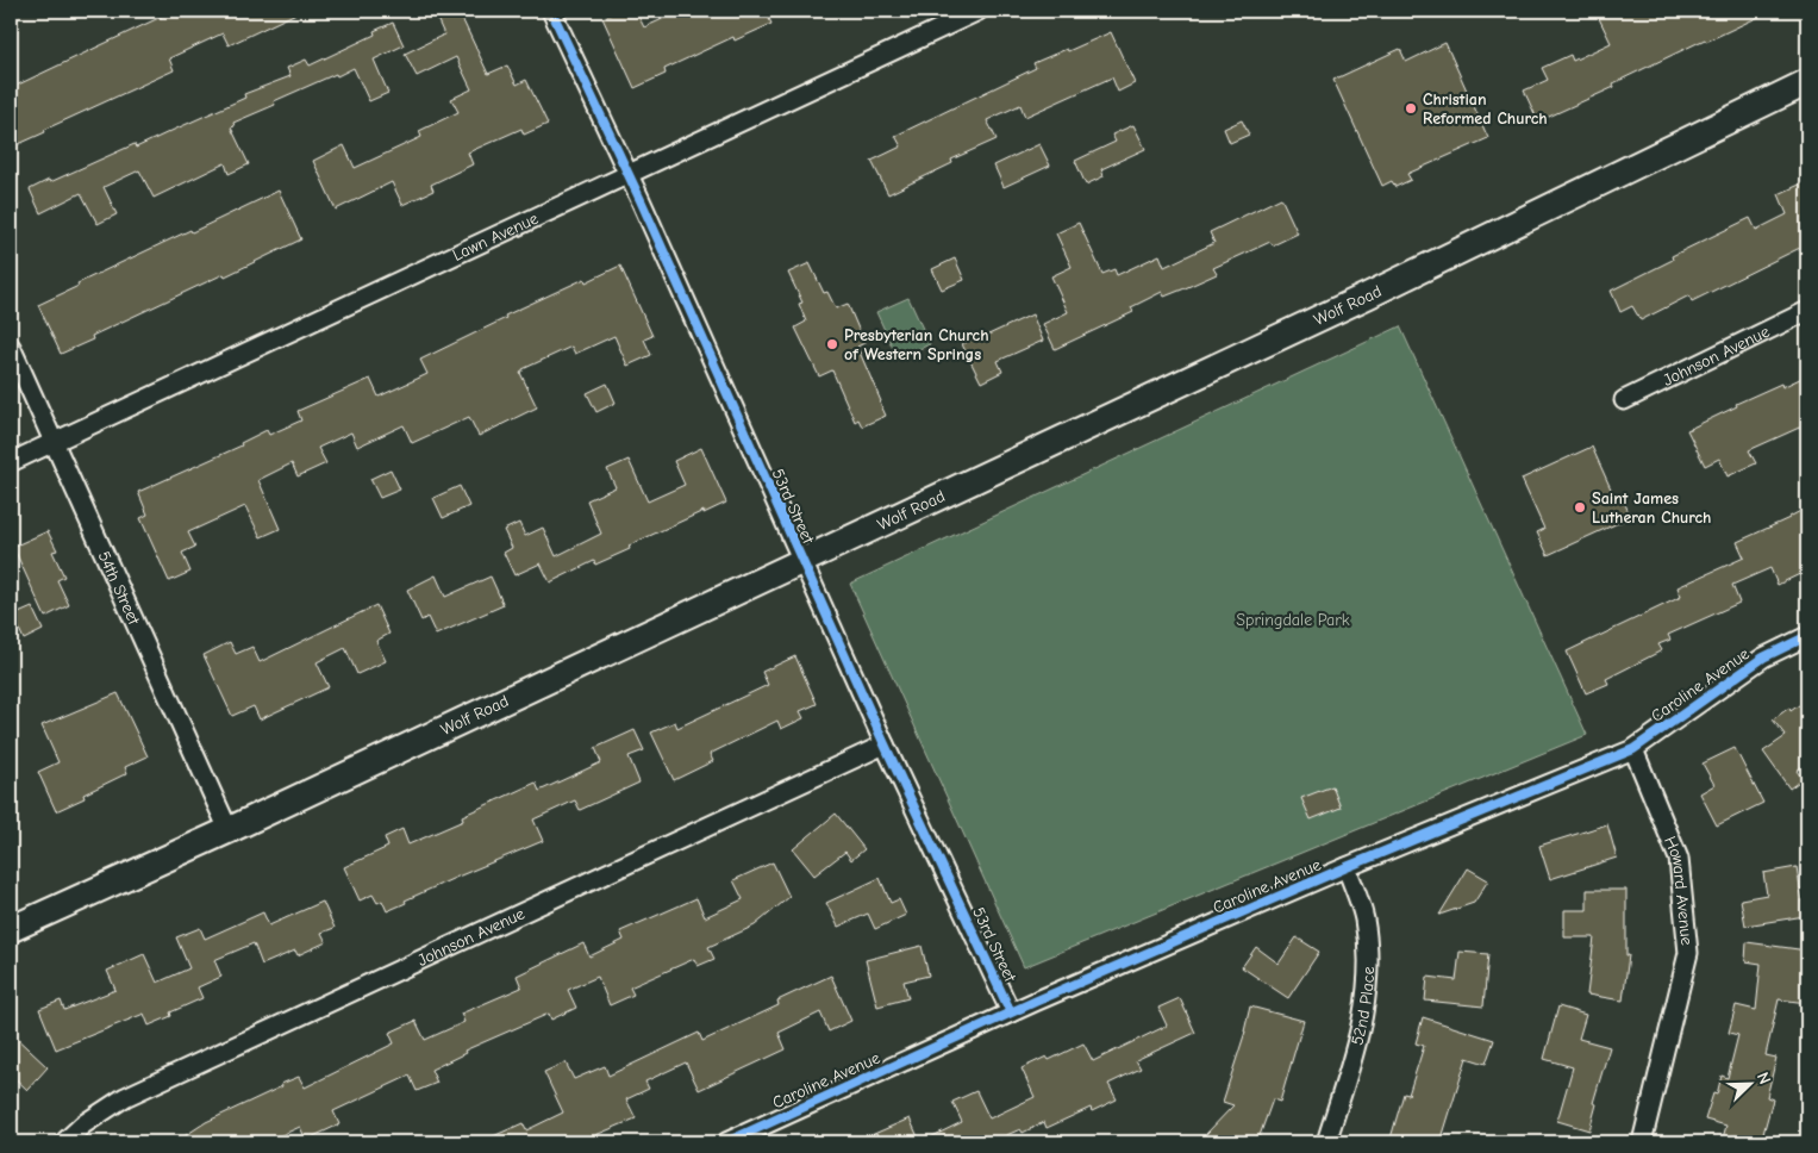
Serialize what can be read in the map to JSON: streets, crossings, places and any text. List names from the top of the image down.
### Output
{
  "streets": {
    "main road": ["Wolf Road"],
    "street": [
      "Lawn Avenue",
      "Johnson Avenue",
      "53rd Street",
      "54th Street",
      "Caroline Avenue",
      "Howard Avenue",
      "52nd Place"
    ]
  },
  "crossings": [
    ["Lawn Avenue", "53rd Street"],
    ["Lawn Avenue", "54th Street"],
    ["Wolf Road", "53rd Street"],
    ["Wolf Road", "54th Street"],
    ["Johnson Avenue", "53rd Street"],
    ["53rd Street", "Caroline Avenue"],
    ["Caroline Avenue", "Howard Avenue"],
    ["Caroline Avenue", "52nd Place"]
  ],
  "parks": ["Springdale Park"],
  "places": ["Christian Reformed Church", "Presbyterian Church of Western Springs", "Saint James Lutheran Church"],
  "north": "top right"
}
